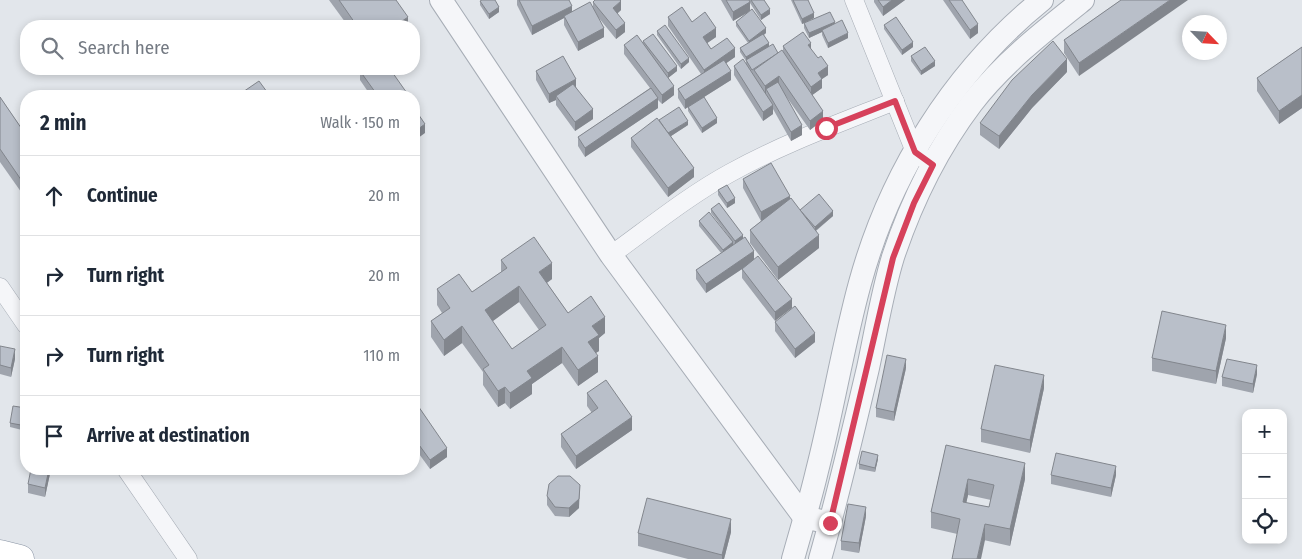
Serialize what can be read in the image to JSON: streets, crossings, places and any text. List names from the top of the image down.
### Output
{
  "north": "bottom right",
  "page": {
    "search": "Search here",
    "heading": ["2 min", "Walk · 150 m"],
    "list": [
      ["Continue", "20 m"],
      ["Turn right", "20 m"],
      ["Turn right", "110 m"],
      "Arrive at destination"
    ],
    "map_buttons": ["+", "−"]
  }
}
